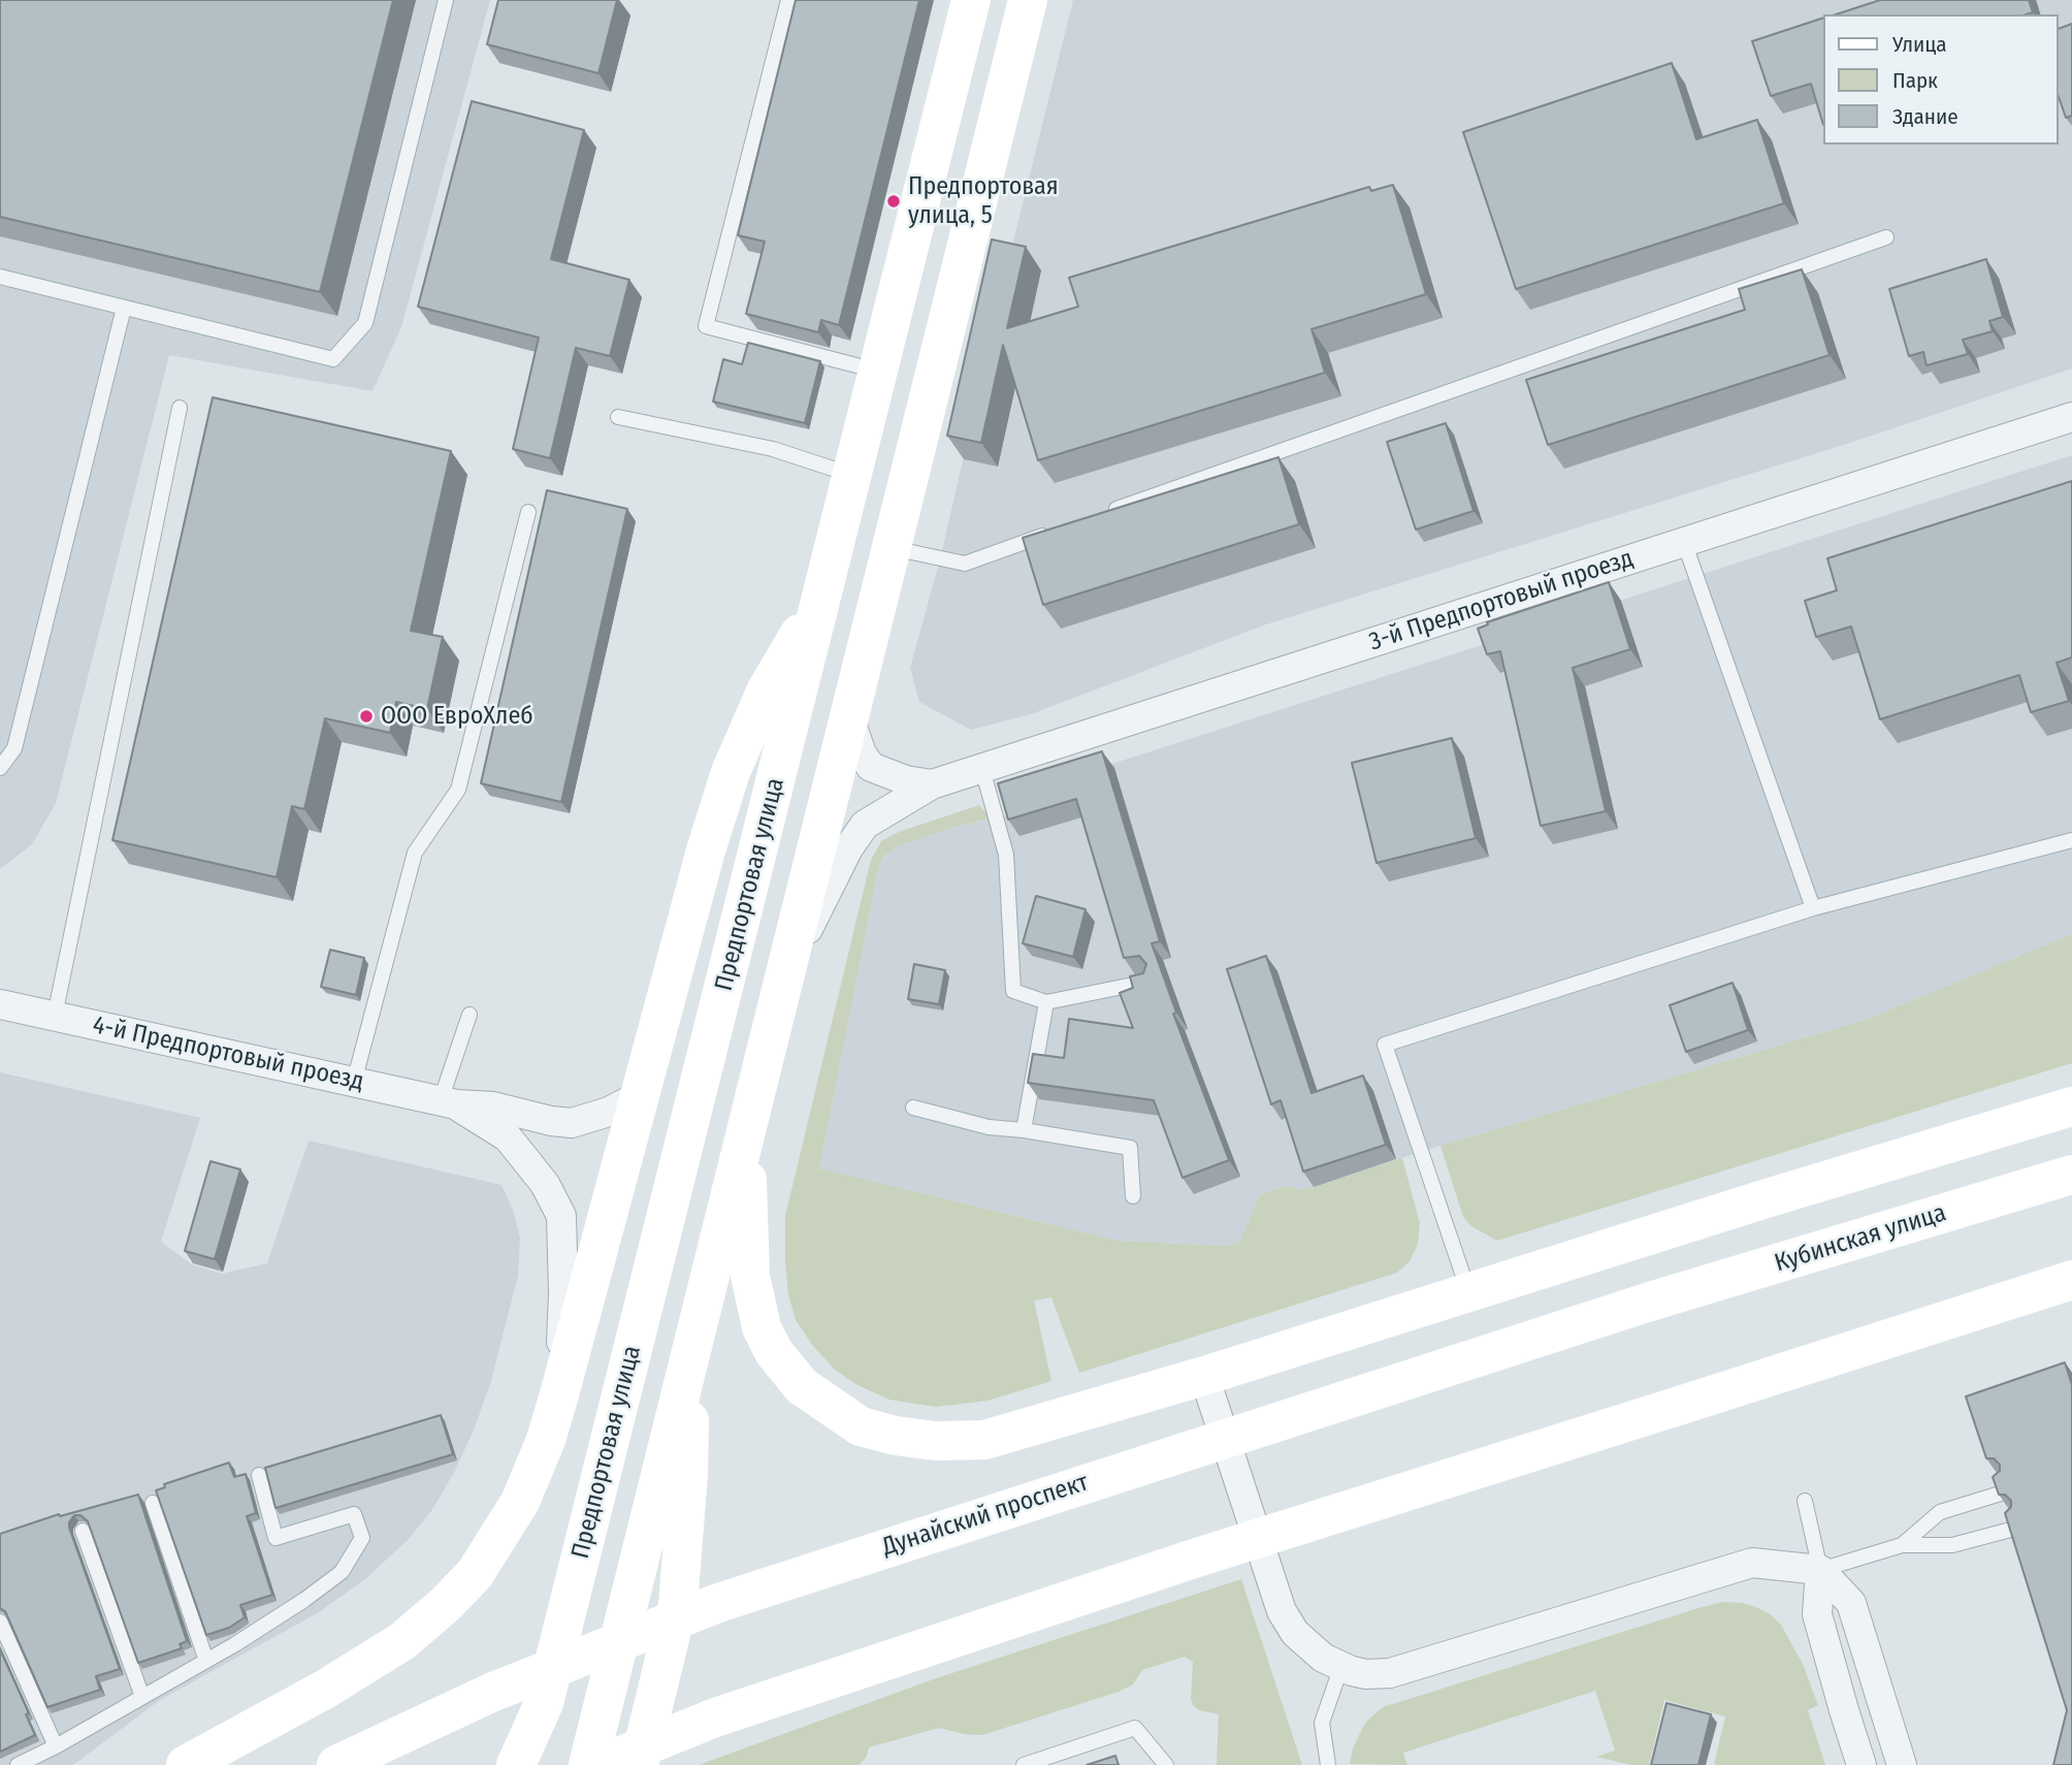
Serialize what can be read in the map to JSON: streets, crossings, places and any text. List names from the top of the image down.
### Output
{
  "streets": {
    "main road": ["Предпортовая улица", "Кубинская улица", "Дунайский проспект"],
    "street": ["3-й Предпортовый проезд", "4-й Предпортовый проезд"]
  },
  "crossings": [
    ["Кубинская улица", "Дунайский проспект"]
  ],
  "places": ["Предпортовая улица, 5", "ООО ЕвроХлеб"],
  "legend": ["Улица", "Парк", "Здание"]
}
